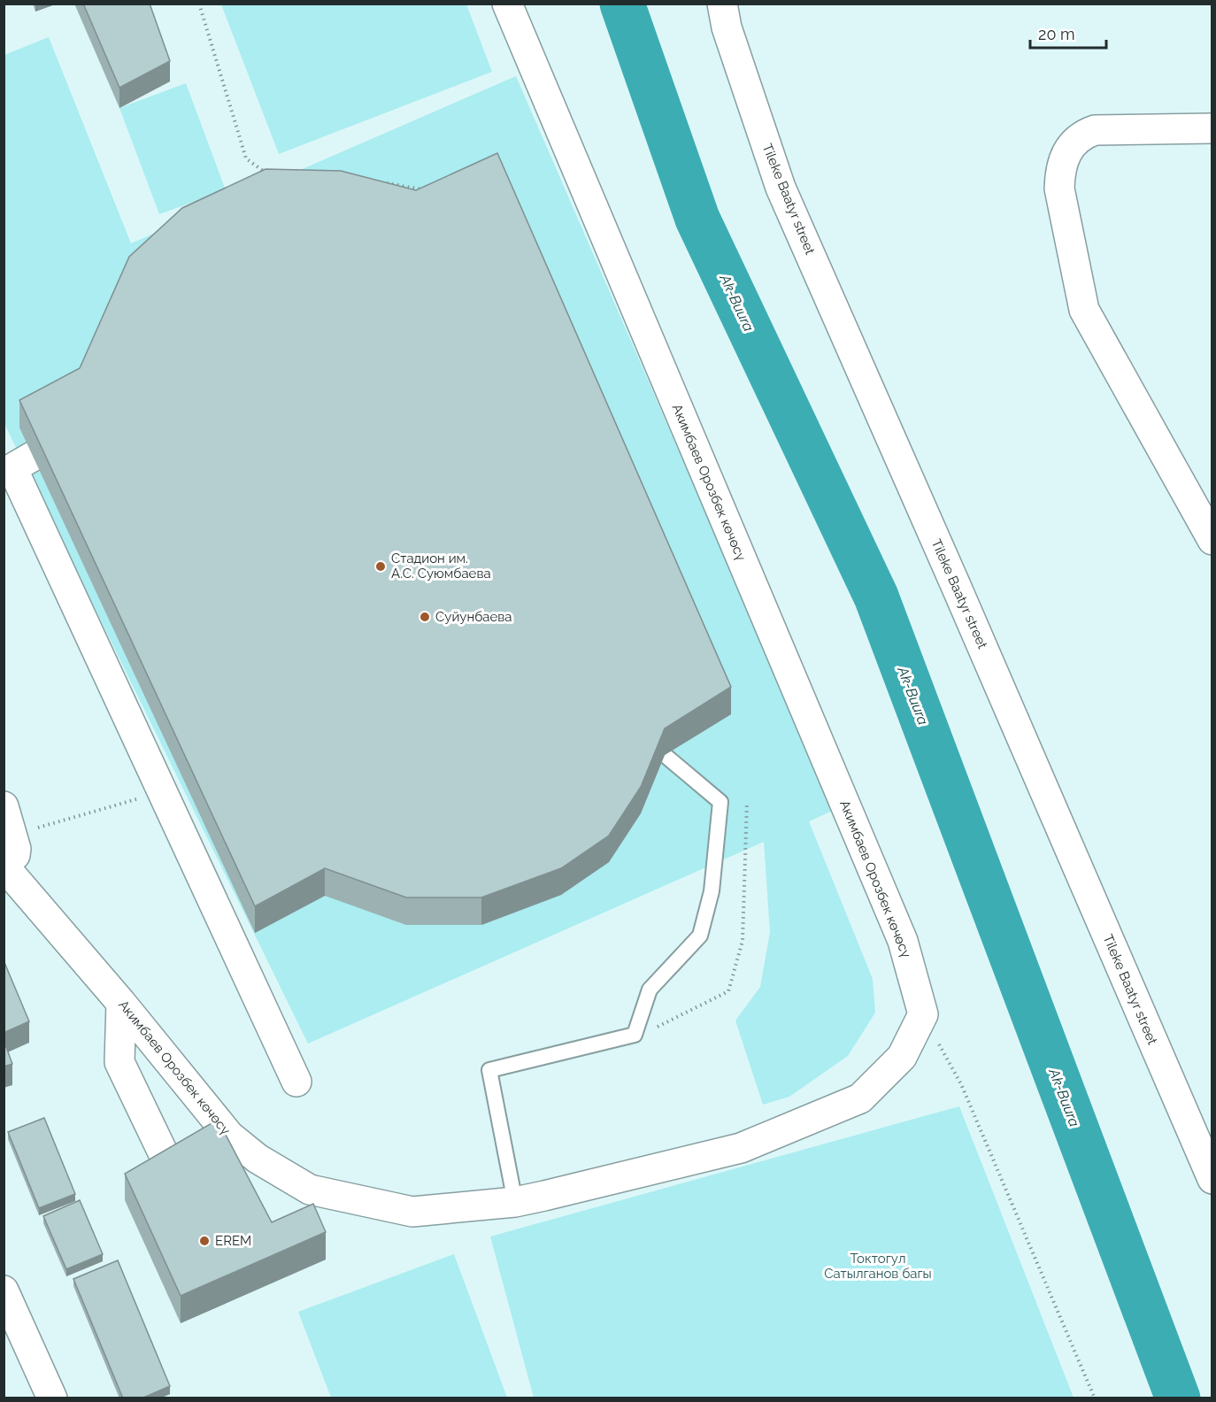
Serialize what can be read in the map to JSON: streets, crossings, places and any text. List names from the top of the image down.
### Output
{
  "streets": {
    "street": ["Tileke Baatyr street", "Акимбаев Орозбек көчөсү"]
  },
  "water": ["Ak-Buura"],
  "parks": ["Токтогул Сатылганов багы"],
  "places": ["Стадион им. А.С. Суюмбаева", "Суйунбаева", "EREM"],
  "scale_bar": "20 m"
}
